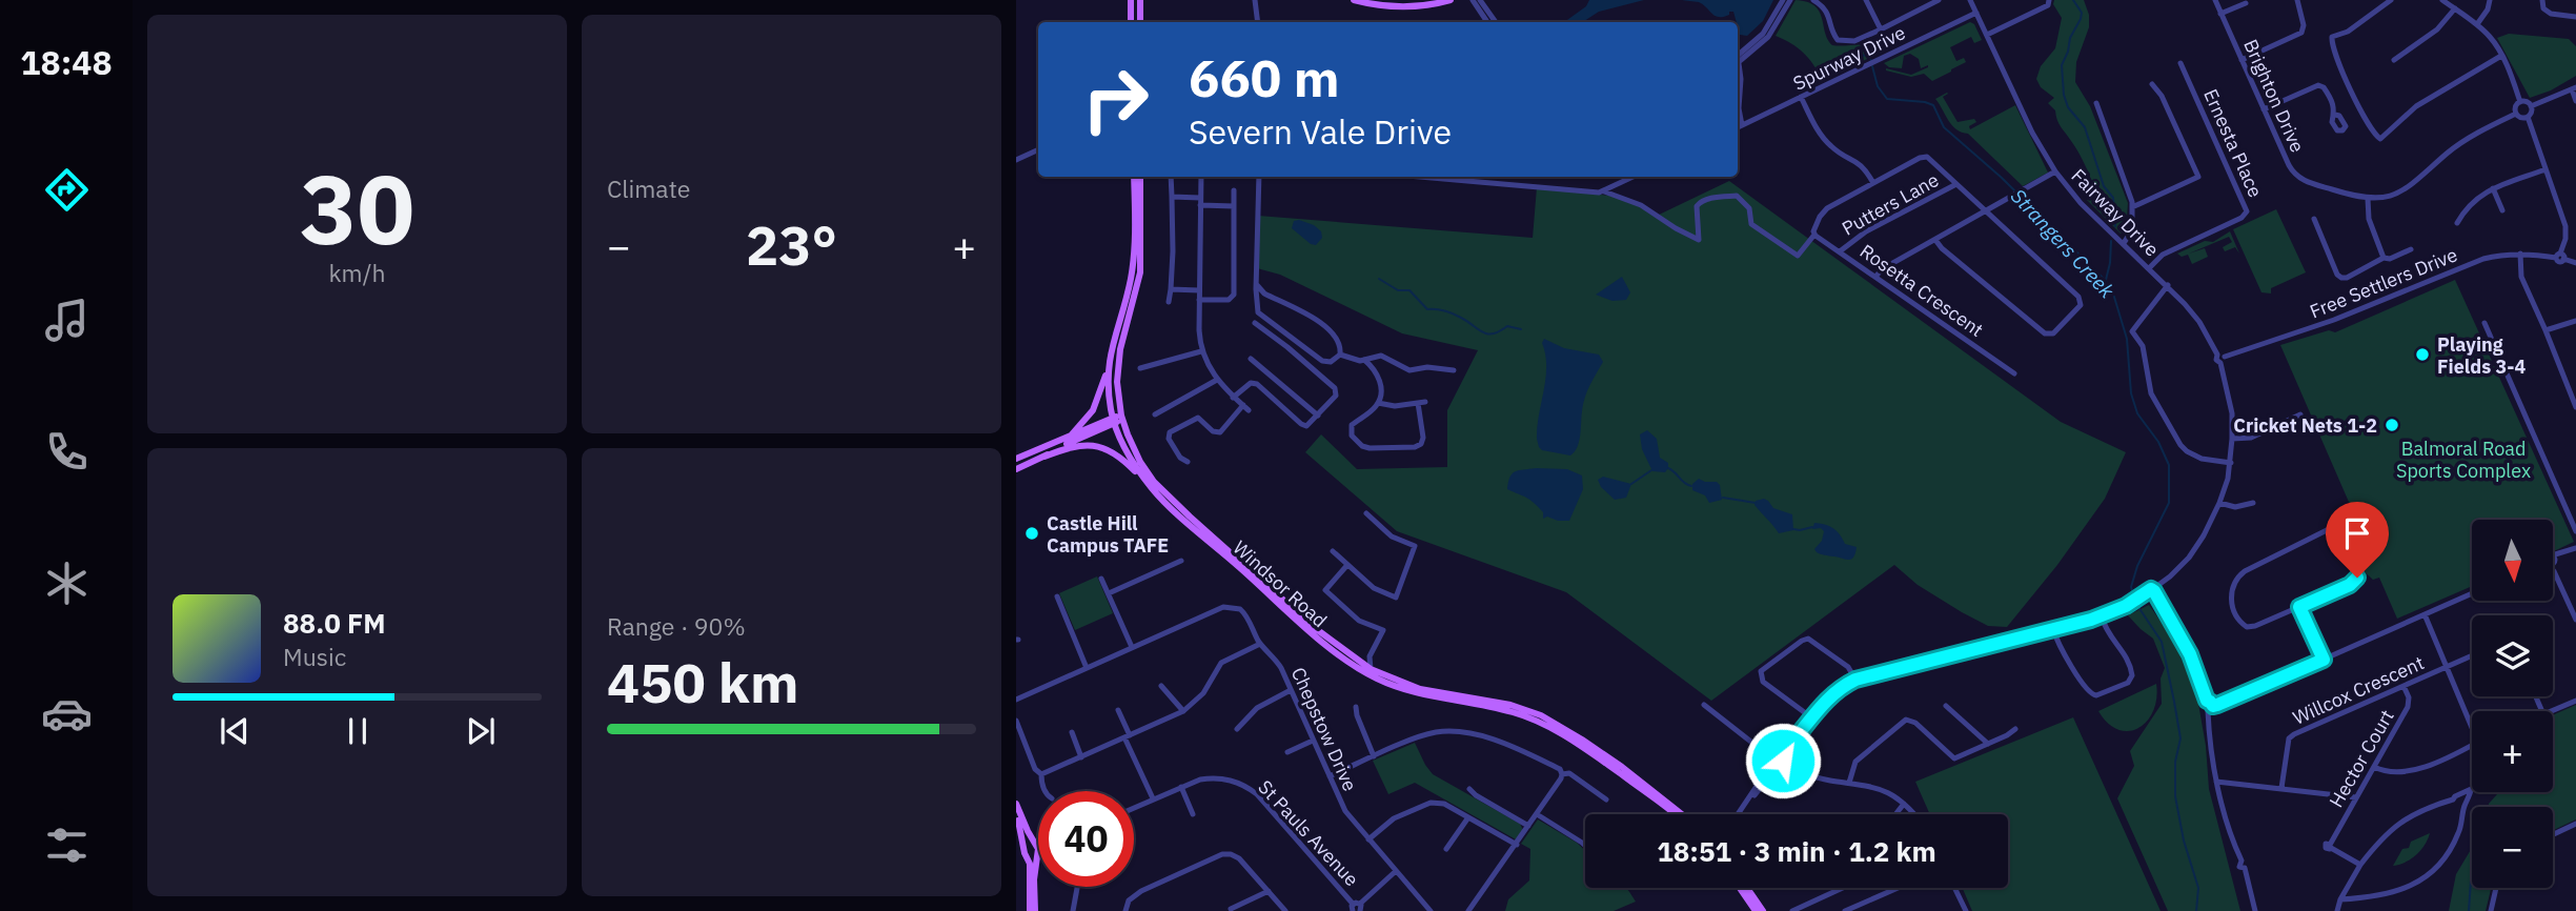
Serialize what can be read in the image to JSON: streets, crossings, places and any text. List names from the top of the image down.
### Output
{
  "streets": {
    "main road": ["Windsor Road"],
    "street": [
      "Spurway Drive",
      "Brighton Drive",
      "Ernesta Place",
      "Putters Lane",
      "Fairway Drive",
      "Free Settlers Drive",
      "Rosetta Crescent",
      "Willcox Crescent",
      "Chepstow Drive",
      "Hector Court",
      "St Pauls Avenue"
    ]
  },
  "crossings": [
    ["Spurway Drive", "Fairway Drive"],
    ["Ernesta Place", "Fairway Drive"],
    ["Putters Lane", "Rosetta Crescent"],
    ["Fairway Drive", "Free Settlers Drive"],
    ["Willcox Crescent", "Hector Court"]
  ],
  "water": ["Strangers Creek"],
  "parks": ["Balmoral Road Sports Complex"],
  "places": ["Playing Fields 3-4", "Cricket Nets 1-2", "Castle Hill Campus TAFE"],
  "north": "bottom",
  "page": {
    "tabs": "18:48",
    "tile": [
      ["30", "km/h"],
      "Climate",
      ["Range · 90%", "450 km"]
    ],
    "turn": ["660 m", "Severn Vale Drive"],
    "heat": ["−", "23°", "+"],
    "map_buttons": ["+", "−"],
    "song": ["88.0 FM", "Music"],
    "limit": "40",
    "trip": "18:51 · 3 min · 1.2 km"
  }
}
